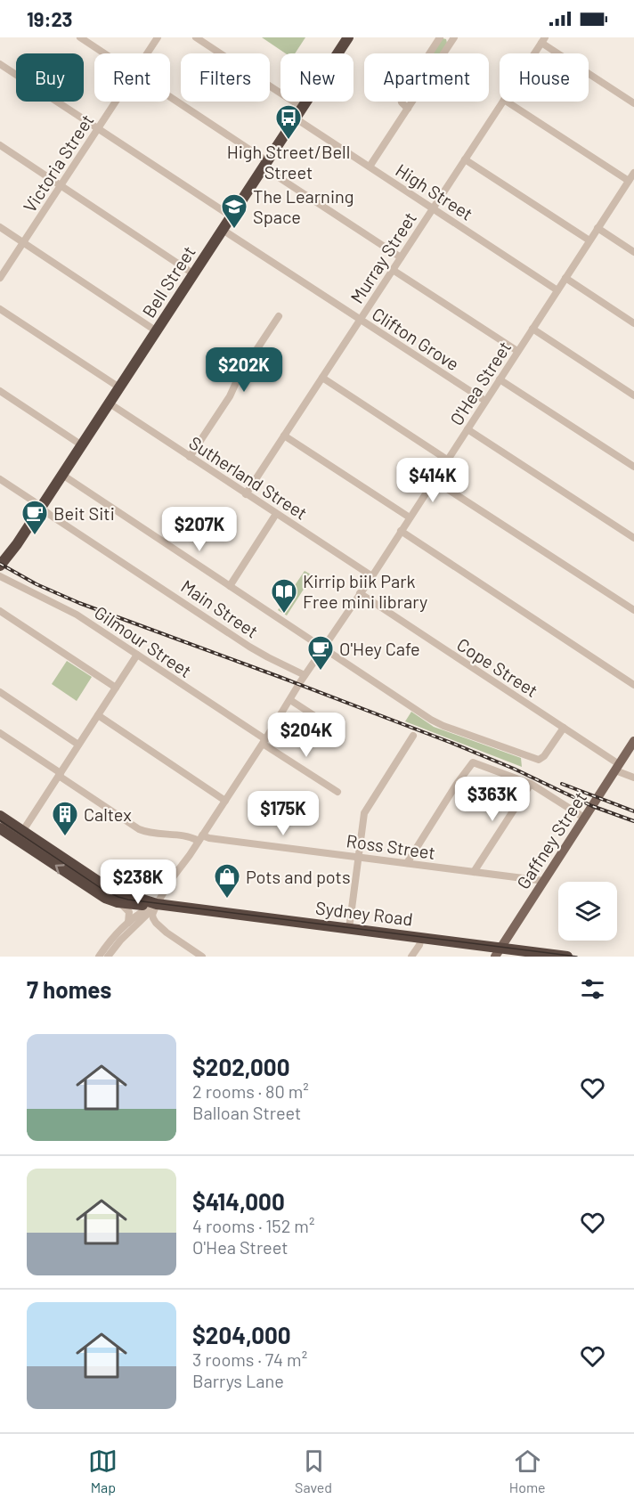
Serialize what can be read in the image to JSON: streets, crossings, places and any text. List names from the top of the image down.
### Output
{
  "streets": {
    "highway": ["Bell Street", "Sydney Road"],
    "main road": ["Gaffney Street"],
    "street": [
      "Victoria Street",
      "High Street",
      "Murray Street",
      "Clifton Grove",
      "O'Hea Street",
      "Sutherland Street",
      "Main Street",
      "Gilmour Street",
      "Cope Street",
      "Ross Street"
    ]
  },
  "crossings": [
    ["High Street", "Murray Street"],
    ["High Street", "Bell Street"],
    ["High Street", "O'Hea Street"],
    ["Murray Street", "Clifton Grove"],
    ["Murray Street", "Sutherland Street"],
    ["Bell Street", "Clifton Grove"],
    ["Bell Street", "Sutherland Street"],
    ["Bell Street", "Main Street"],
    ["Bell Street", "Gilmour Street"],
    ["Clifton Grove", "O'Hea Street"],
    ["O'Hea Street", "Sutherland Street"],
    ["O'Hea Street", "Main Street"],
    ["O'Hea Street", "Gilmour Street"],
    ["O'Hea Street", "Cope Street"],
    ["O'Hea Street", "Ross Street"],
    ["O'Hea Street", "Sydney Road"],
    ["Cope Street", "Gaffney Street"],
    ["Gaffney Street", "Ross Street"],
    ["Gaffney Street", "Sydney Road"]
  ],
  "places": {
    "bus stop": ["High Street/Bell Street"],
    "school or university": ["The Learning Space"],
    "cafe": ["Beit Siti", "O'Hey Cafe"],
    "library": ["Kirrip biik Park Free mini library"],
    "building": ["Caltex"],
    "shop": ["Pots and pots"]
  },
  "page": {
    "status": "19:23",
    "chip": [
      "Buy",
      "Rent",
      "Filters",
      "New",
      "Apartment",
      "House"
    ],
    "price": [
      "$202K",
      "$414K",
      "$207K",
      "$204K",
      "$363K",
      "$175K",
      "$238K"
    ],
    "heading": "7 homes",
    "list": [
      {
        "name": "$202,000",
        "note": "2 rooms · 80 m² · Balloan Street"
      },
      {
        "name": "$414,000",
        "note": "4 rooms · 152 m² · O'Hea Street"
      },
      {
        "name": "$204,000",
        "note": "3 rooms · 74 m² · Barrys Lane"
      }
    ],
    "tabs": ["Map", "Saved", "Home"]
  }
}
